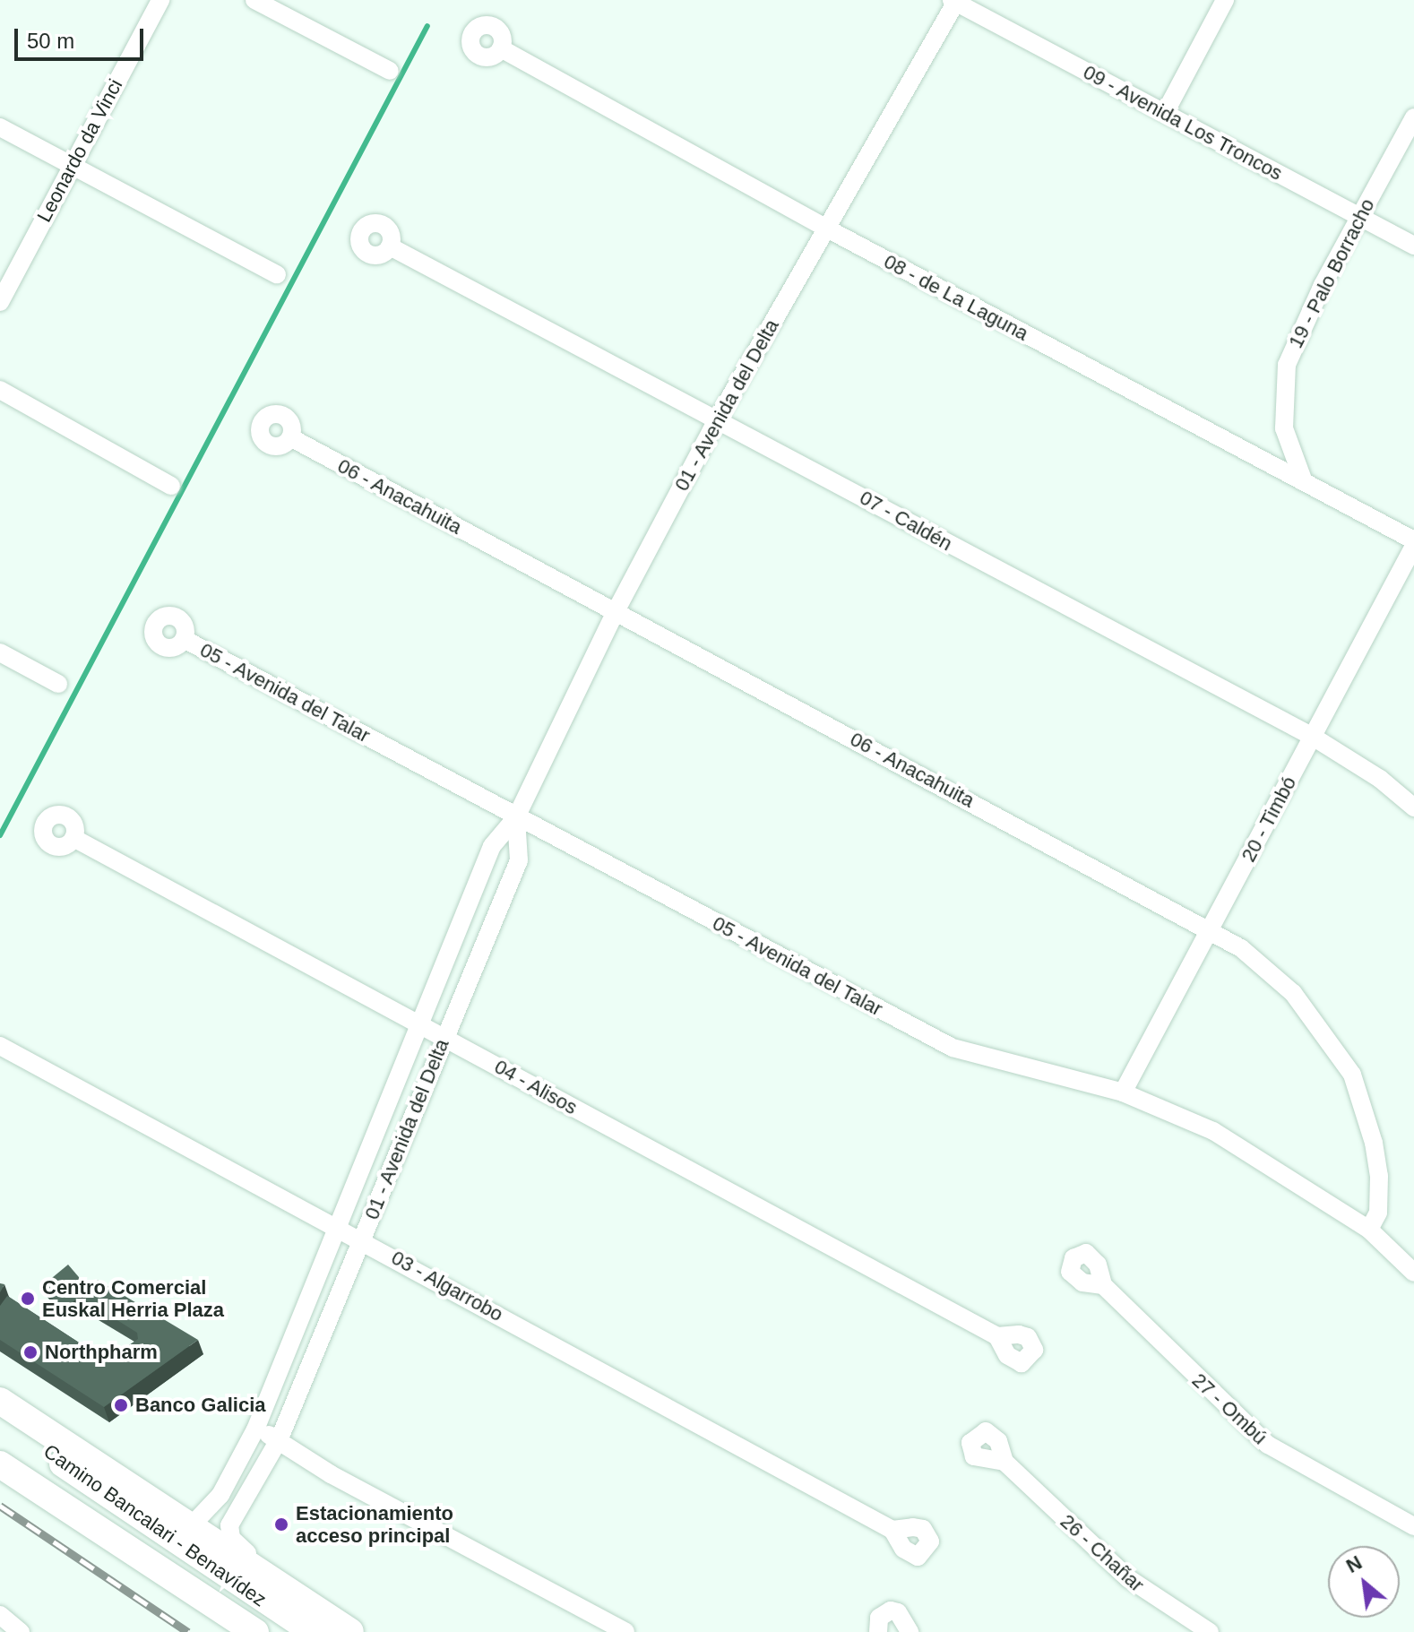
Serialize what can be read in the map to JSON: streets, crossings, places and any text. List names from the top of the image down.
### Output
{
  "streets": {
    "main road": ["Camino Bancalari - Benavídez"],
    "street": [
      "09 - Avenida Los Troncos",
      "Leonardo da Vinci",
      "19 - Palo Borracho",
      "08 - de La Laguna",
      "01 - Avenida del Delta",
      "06 - Anacahuita",
      "07 - Caldén",
      "05 - Avenida del Talar",
      "20 - Timbó",
      "04 - Alisos",
      "03 - Algarrobo",
      "27 - Ombú",
      "26 - Chañar"
    ]
  },
  "crossings": [
    ["09 - Avenida Los Troncos", "19 - Palo Borracho"],
    ["09 - Avenida Los Troncos", "01 - Avenida del Delta"],
    ["19 - Palo Borracho", "08 - de La Laguna"],
    ["08 - de La Laguna", "01 - Avenida del Delta"],
    ["08 - de La Laguna", "20 - Timbó"],
    ["01 - Avenida del Delta", "06 - Anacahuita"],
    ["01 - Avenida del Delta", "07 - Caldén"],
    ["01 - Avenida del Delta", "05 - Avenida del Talar"],
    ["01 - Avenida del Delta", "04 - Alisos"],
    ["01 - Avenida del Delta", "03 - Algarrobo"],
    ["06 - Anacahuita", "05 - Avenida del Talar"],
    ["06 - Anacahuita", "20 - Timbó"],
    ["07 - Caldén", "20 - Timbó"],
    ["05 - Avenida del Talar", "20 - Timbó"]
  ],
  "places": [
    "Centro Comercial Euskal Herria Plaza",
    "Northpharm",
    "Banco Galicia",
    "Estacionamiento acceso principal"
  ],
  "scale_bar": "50 m",
  "north": "top left"
}
